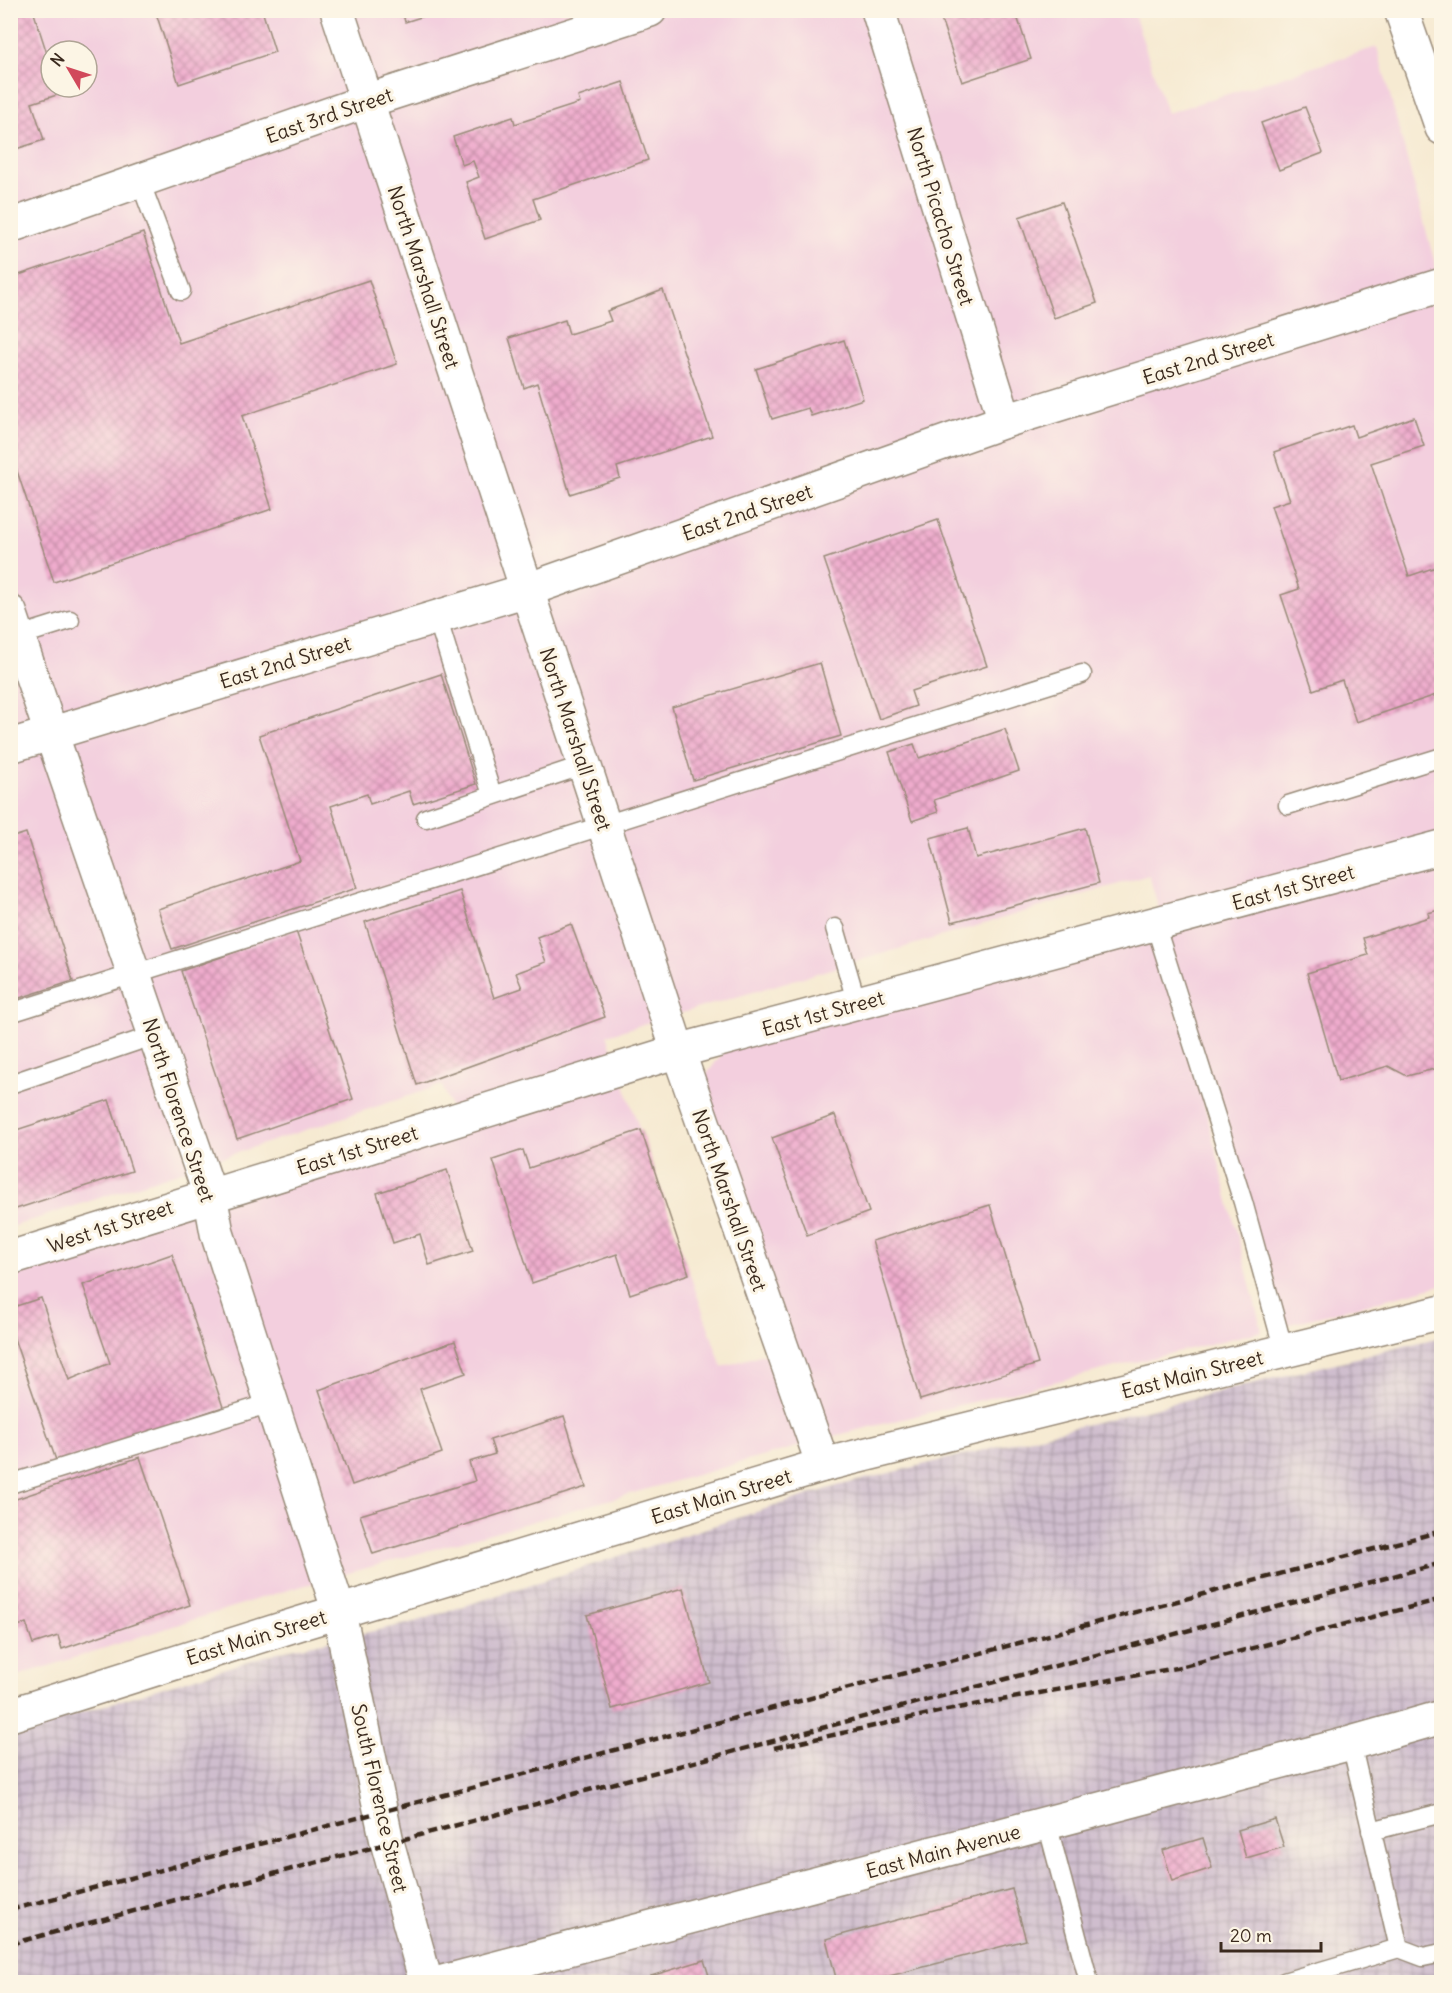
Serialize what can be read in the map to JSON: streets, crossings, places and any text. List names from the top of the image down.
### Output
{
  "streets": {
    "street": [
      "East 3rd Street",
      "North Picacho Street",
      "North Marshall Street",
      "East 2nd Street",
      "East 1st Street",
      "North Florence Street",
      "West 1st Street",
      "East Main Street",
      "South Florence Street",
      "East Main Avenue"
    ]
  },
  "crossings": [
    ["East 3rd Street", "North Marshall Street"],
    ["North Picacho Street", "East 2nd Street"],
    ["North Marshall Street", "East 2nd Street"],
    ["North Marshall Street", "East 1st Street"],
    ["North Marshall Street", "East Main Street"],
    ["East 2nd Street", "North Florence Street"],
    ["East 1st Street", "North Florence Street"],
    ["East 1st Street", "West 1st Street"],
    ["North Florence Street", "West 1st Street"],
    ["North Florence Street", "East Main Street"],
    ["North Florence Street", "South Florence Street"],
    ["East Main Street", "South Florence Street"]
  ],
  "scale_bar": "20 m",
  "north": "top left"
}
